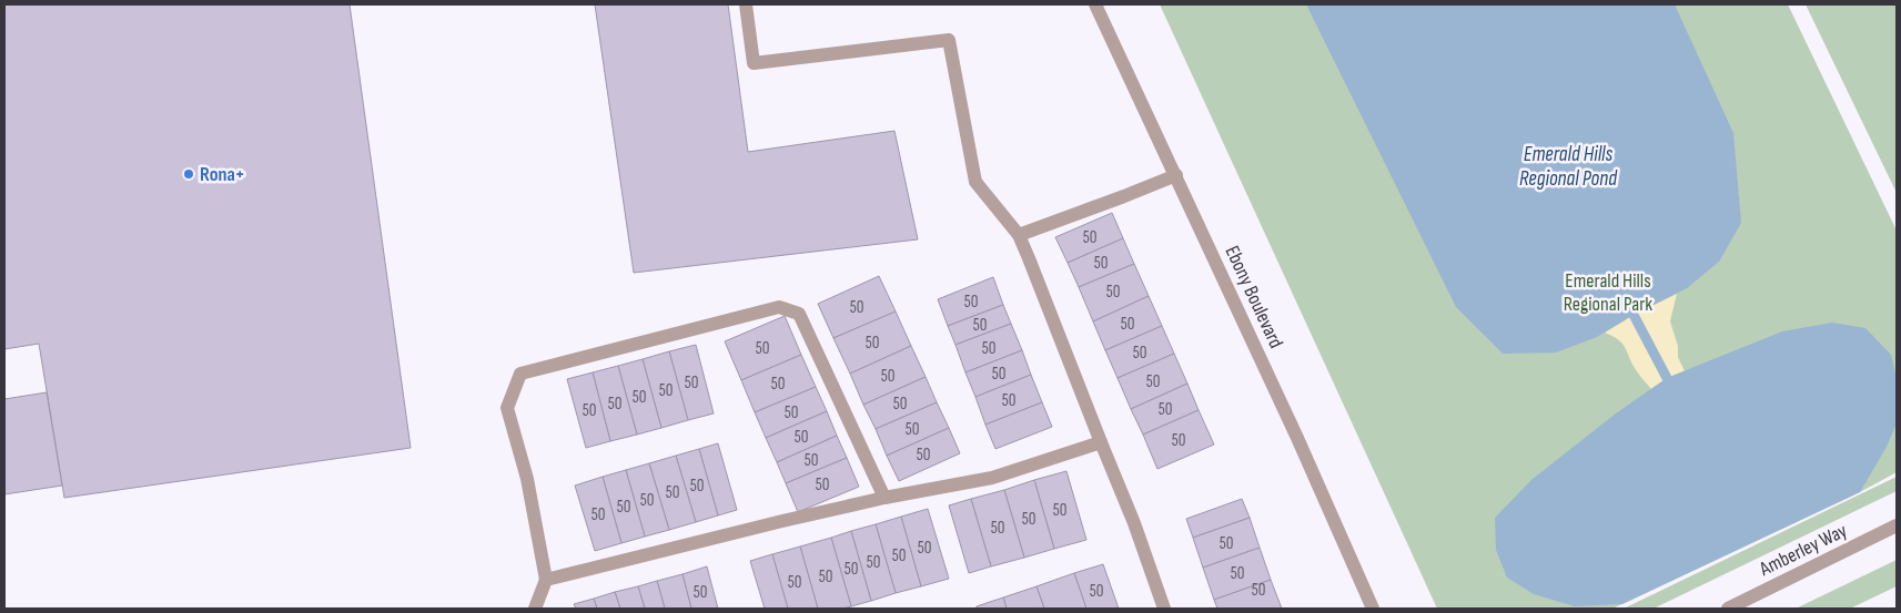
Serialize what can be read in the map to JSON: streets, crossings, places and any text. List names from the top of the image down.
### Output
{
  "streets": {
    "street": ["Ebony Boulevard", "Amberley Way"]
  },
  "water": ["Emerald Hills Regional Pond"],
  "parks": ["Emerald Hills Regional Park"],
  "places": ["Rona+"],
  "house_numbers": [
    "50",
    "50",
    "50",
    "50",
    "50",
    "50",
    "50",
    "50",
    "50",
    "50",
    "50",
    "50",
    "50",
    "50",
    "50",
    "50",
    "50",
    "50",
    "50",
    "50",
    "50",
    "50",
    "50",
    "50",
    "50",
    "50",
    "50",
    "50",
    "50",
    "50",
    "50",
    "50",
    "50",
    "50",
    "50",
    "50",
    "50",
    "50",
    "50",
    "50",
    "50",
    "50",
    "50",
    "50",
    "50",
    "50",
    "50",
    "50",
    "50"
  ]
}
